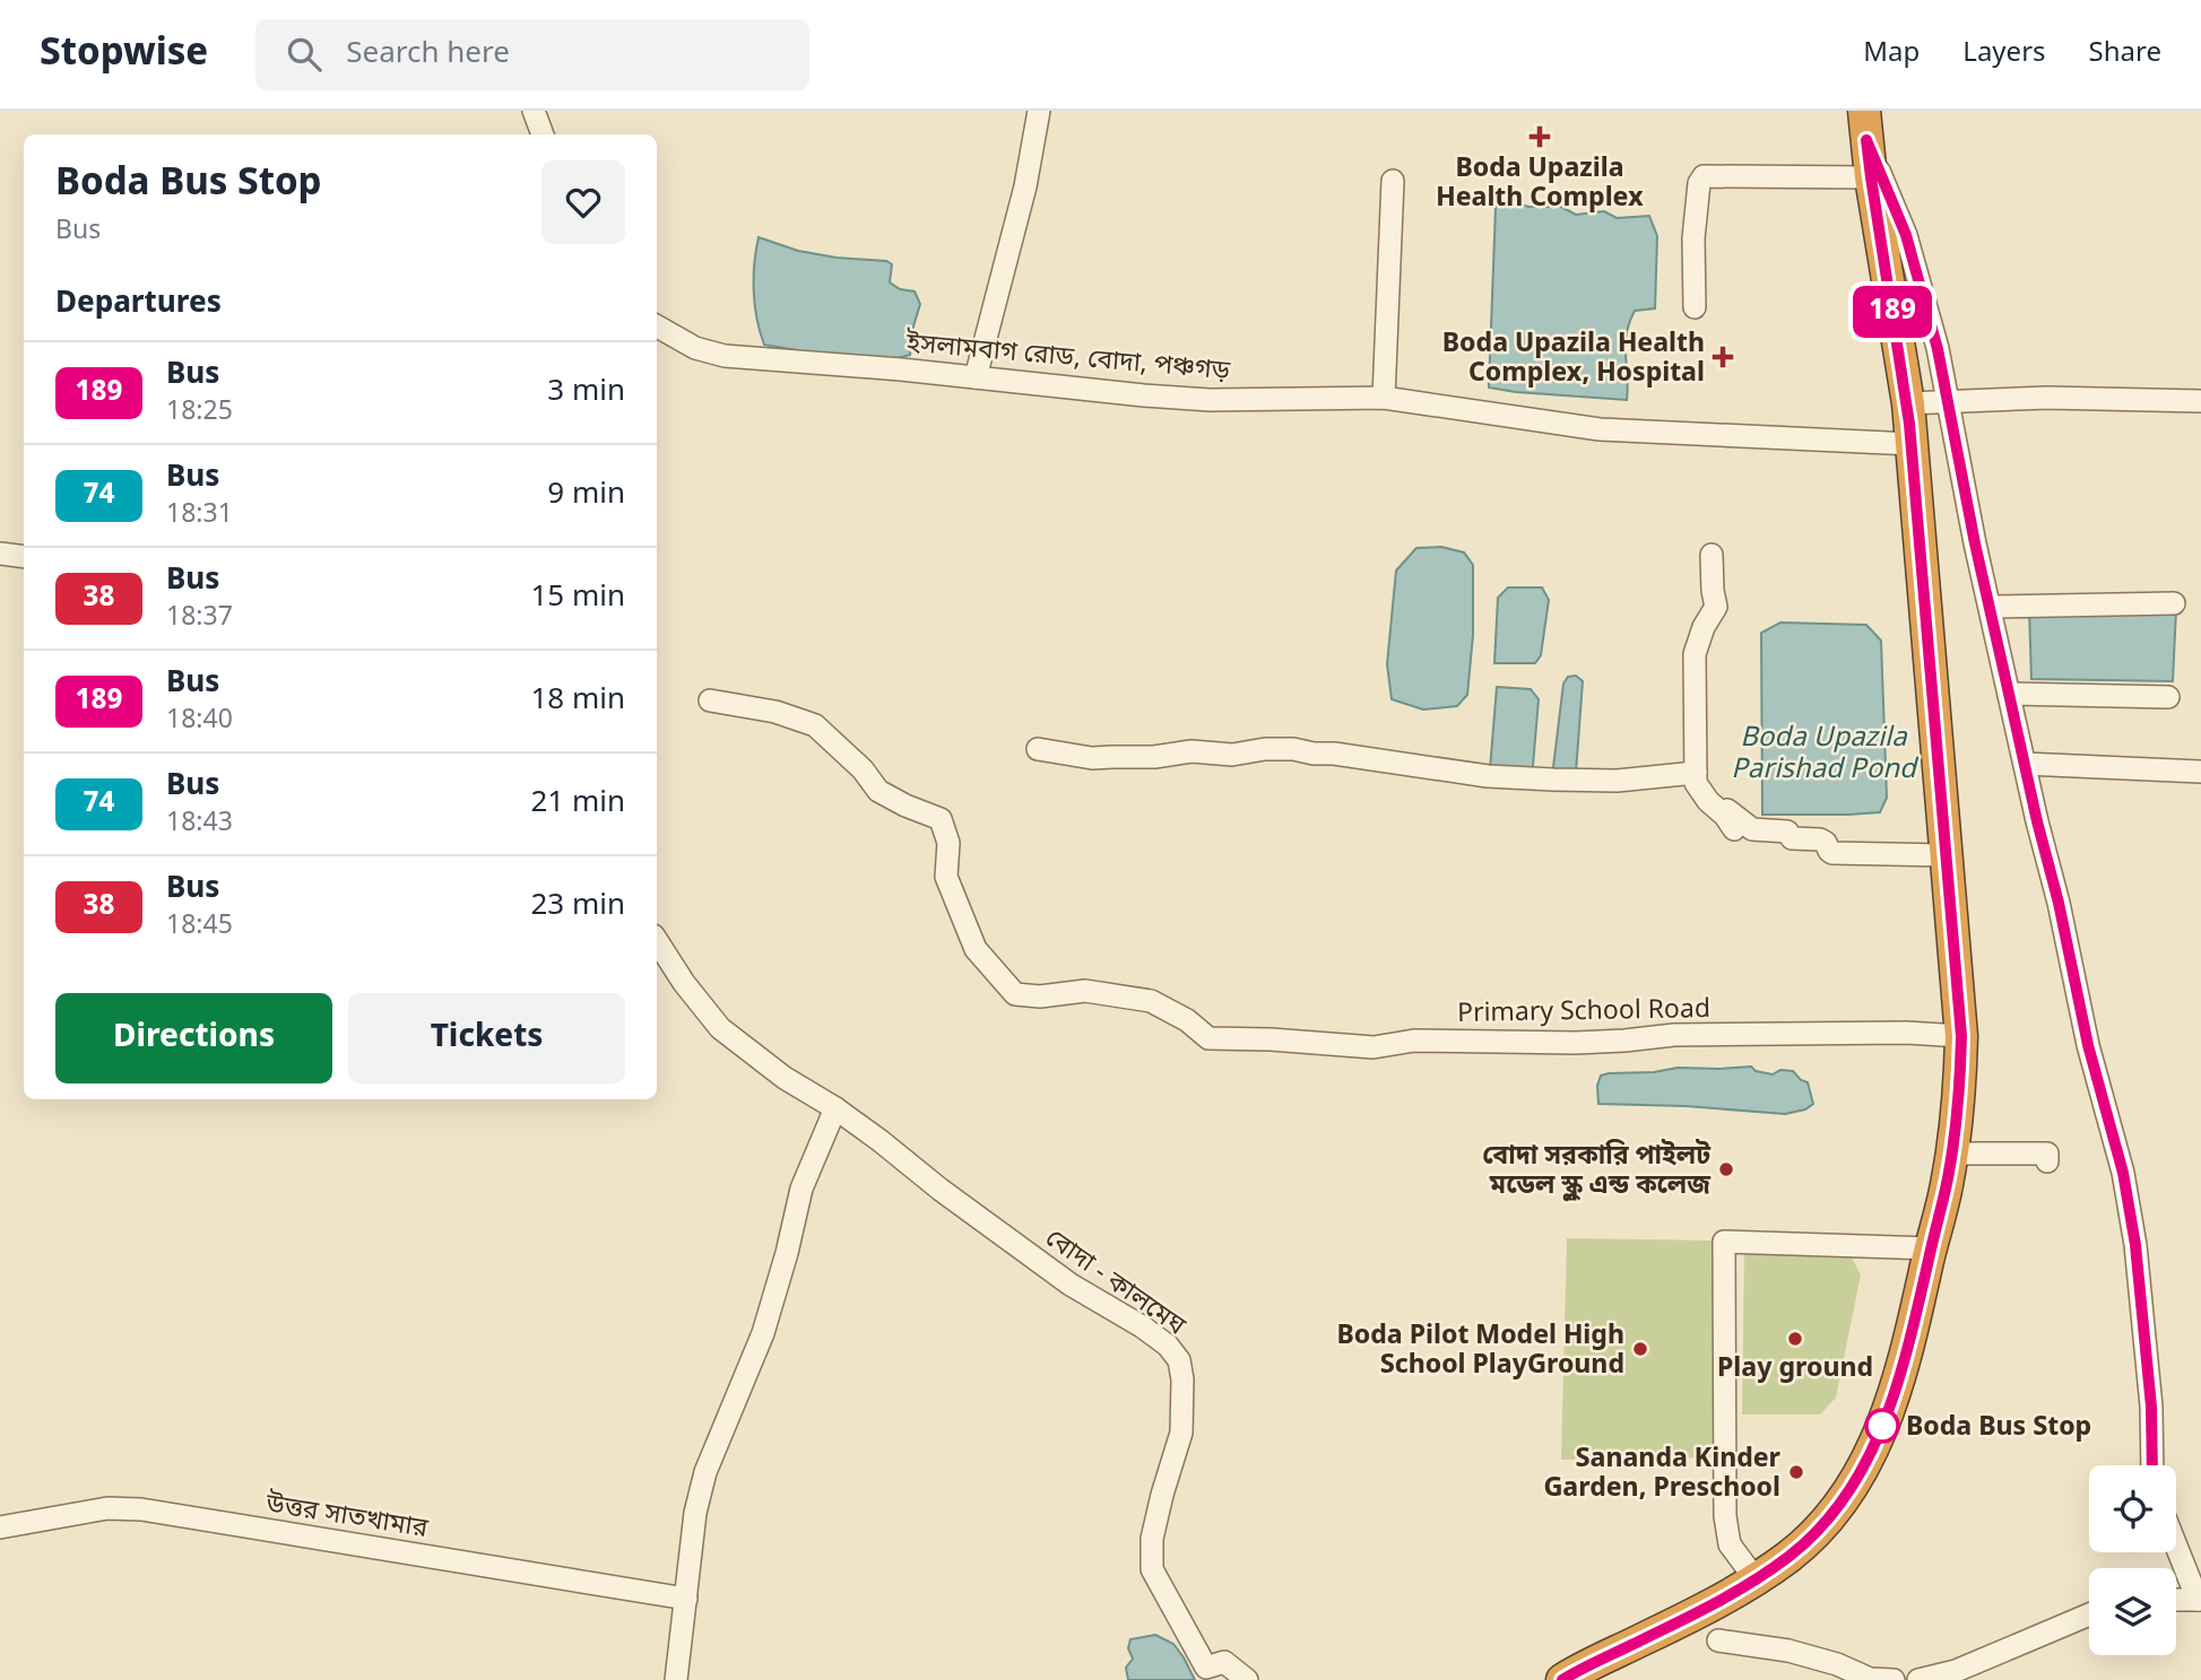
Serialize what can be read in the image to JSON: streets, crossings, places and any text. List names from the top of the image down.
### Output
{
  "streets": {
    "street": [
      "ইসলামবাগ রোড, বোদা, পঞ্চগড়",
      "Primary School Road",
      "বোদা - কালমেঘ",
      "উত্তর সাতখামার"
    ]
  },
  "water": ["Boda Upazila Parishad Pond"],
  "places": {
    "health": ["Boda Upazila Health Complex", "Boda Upazila Health Complex, Hospital"],
    "other": [
      "বোদা সরকারি পাইলট মডেল স্কুল এন্ড কলেজ",
      "Play ground",
      "Boda Pilot Model High School PlayGround",
      "Boda Bus Stop",
      "Sananda Kinder Garden, Preschool"
    ]
  },
  "lines": ["bus line 189"],
  "page": {
    "header": "Stopwise",
    "search": "Search here",
    "nav": ["Map", "Layers", "Share"],
    "on_map": "189",
    "heading": [
      ["Boda Bus Stop", "Bus"],
      "Departures"
    ],
    "list": [
      {
        "mark": "189",
        "name": "Bus",
        "note": "18:25",
        "value": "3 min"
      },
      {
        "mark": "74",
        "name": "Bus",
        "note": "18:31",
        "value": "9 min"
      },
      {
        "mark": "38",
        "name": "Bus",
        "note": "18:37",
        "value": "15 min"
      },
      {
        "mark": "189",
        "name": "Bus",
        "note": "18:40",
        "value": "18 min"
      },
      {
        "mark": "74",
        "name": "Bus",
        "note": "18:43",
        "value": "21 min"
      },
      {
        "mark": "38",
        "name": "Bus",
        "note": "18:45",
        "value": "23 min"
      }
    ],
    "buttons": ["Directions", "Tickets"]
  }
}
